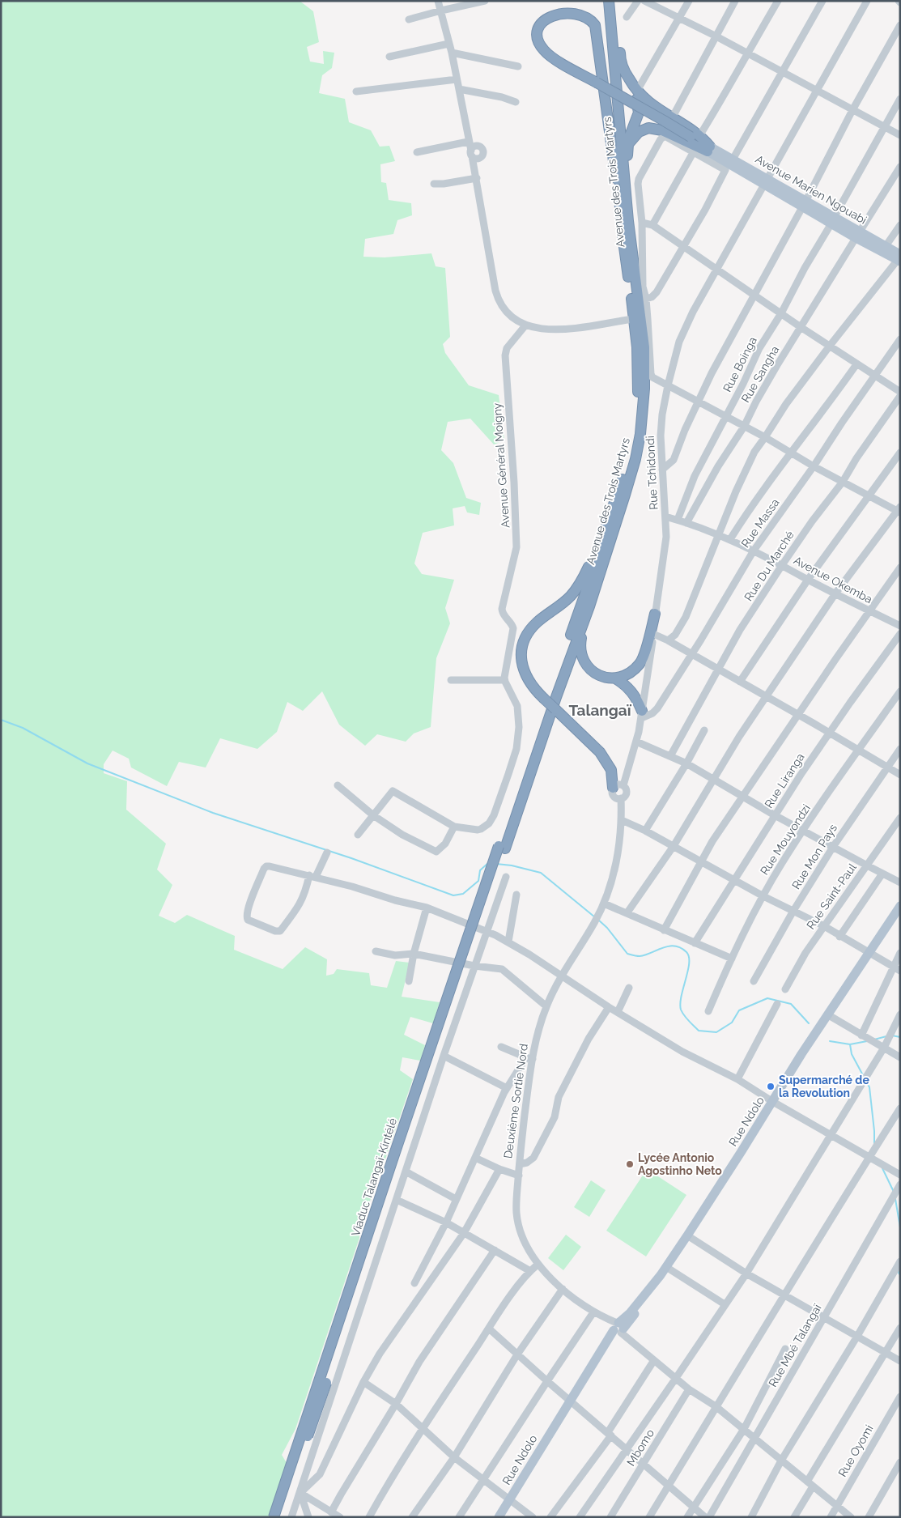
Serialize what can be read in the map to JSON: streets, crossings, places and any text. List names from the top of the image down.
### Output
{
  "streets": {
    "highway": ["Avenue des Trois Martyrs", "Viaduc Talangaï-Kintélé"],
    "main road": ["Avenue Marien Ngouabi", "Rue Ndolo"],
    "street": [
      "Rue Boinga",
      "Rue Sangha",
      "Avenue Général Moigny",
      "Rue Tchidondi",
      "Rue Massa",
      "Rue Du Marché",
      "Avenue Okemba",
      "Rue Liranga",
      "Rue Mouyondzi",
      "Rue Mon Pays",
      "Rue Saint-Paul",
      "Deuxième Sortie Nord",
      "Rue Mbé Talangaï",
      "Mbomo",
      "Rue Oyomi"
    ]
  },
  "crossings": [
    ["Avenue des Trois Martyrs", "Viaduc Talangaï-Kintélé"],
    ["Avenue Marien Ngouabi", "Rue Boinga"],
    ["Avenue Marien Ngouabi", "Rue Sangha"],
    ["Avenue Marien Ngouabi", "Rue Tchidondi"],
    ["Rue Boinga", "Avenue Okemba"],
    ["Rue Sangha", "Avenue Okemba"],
    ["Rue Tchidondi", "Rue Massa"],
    ["Rue Tchidondi", "Avenue Okemba"],
    ["Rue Tchidondi", "Deuxième Sortie Nord"],
    ["Rue Massa", "Avenue Okemba"],
    ["Rue Du Marché", "Avenue Okemba"],
    ["Deuxième Sortie Nord", "Rue Ndolo"],
    ["Deuxième Sortie Nord", "Rue Mbé Talangaï"],
    ["Deuxième Sortie Nord", "Mbomo"],
    ["Deuxième Sortie Nord", "Rue Oyomi"]
  ],
  "districts": ["Talangaï"],
  "places": ["Supermarché de la Revolution", "Lycée Antonio Agostinho Neto"]
}
